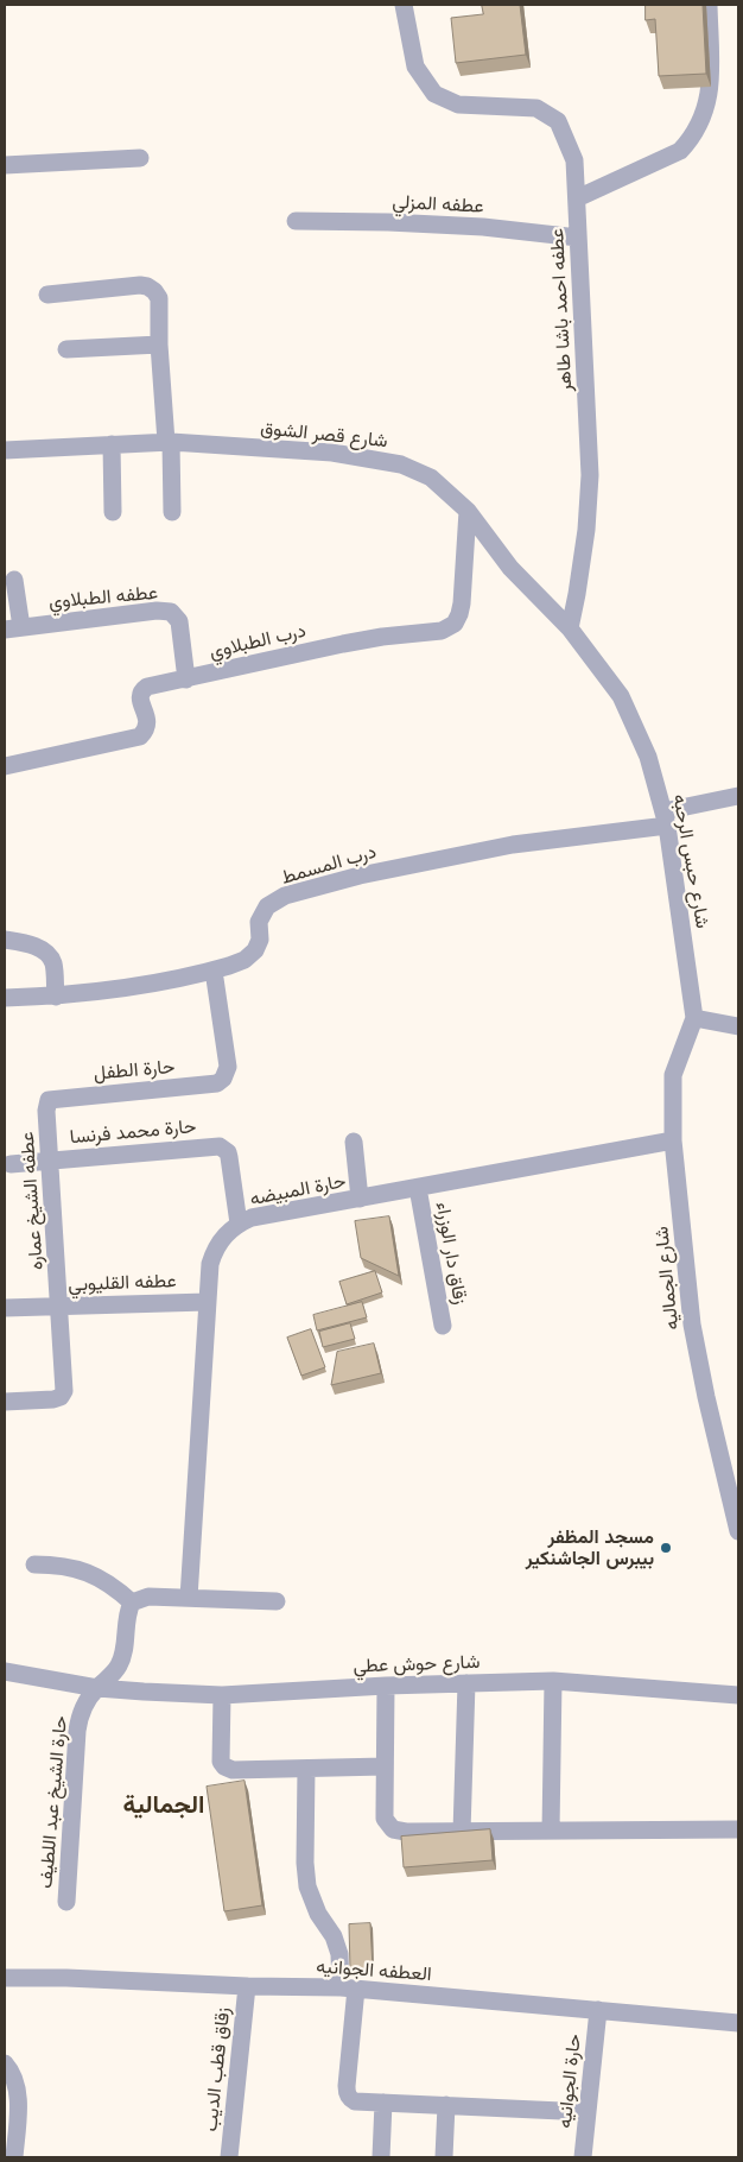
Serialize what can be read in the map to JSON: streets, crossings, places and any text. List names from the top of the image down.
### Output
{
  "streets": {
    "street": [
      "عطفه المزلي",
      "عطفه احمد باشا طاهر",
      "شارع قصر الشوق",
      "عطفه الطبلاوي",
      "درب الطبلاوي",
      "شارع حبس الرحبه",
      "درب المسمط",
      "حارة الطفل",
      "حارة محمد فرنسا",
      "حارة المبيضه",
      "عطفه الشيخ عماره",
      "زقاق دار الوزراء",
      "شارع الجماليه",
      "عطفه القليوبي",
      "شارع حوش عطي",
      "حارة الشيخ عبد اللطيف",
      "العطفه الجوانيه",
      "زقاق قطب الديب",
      "حارة الجوانيه"
    ]
  },
  "crossings": [
    ["عطفه المزلي", "عطفه احمد باشا طاهر"],
    ["عطفه احمد باشا طاهر", "شارع قصر الشوق"],
    ["عطفه احمد باشا طاهر", "شارع حبس الرحبه"],
    ["شارع قصر الشوق", "درب الطبلاوي"],
    ["شارع قصر الشوق", "شارع حبس الرحبه"],
    ["عطفه الطبلاوي", "درب الطبلاوي"],
    ["شارع حبس الرحبه", "درب المسمط"],
    ["شارع حبس الرحبه", "شارع الجماليه"],
    ["درب المسمط", "حارة الطفل"],
    ["حارة الطفل", "عطفه الشيخ عماره"],
    ["حارة محمد فرنسا", "حارة المبيضه"],
    ["حارة محمد فرنسا", "عطفه الشيخ عماره"],
    ["حارة المبيضه", "زقاق دار الوزراء"],
    ["حارة المبيضه", "شارع الجماليه"],
    ["حارة المبيضه", "عطفه القليوبي"],
    ["عطفه الشيخ عماره", "عطفه القليوبي"],
    ["شارع حوش عطي", "حارة الشيخ عبد اللطيف"],
    ["العطفه الجوانيه", "زقاق قطب الديب"],
    ["العطفه الجوانيه", "حارة الجوانيه"]
  ],
  "districts": ["الجمالية"],
  "places": ["مسجد المظفر بيبرس الجاشنكير"]
}
